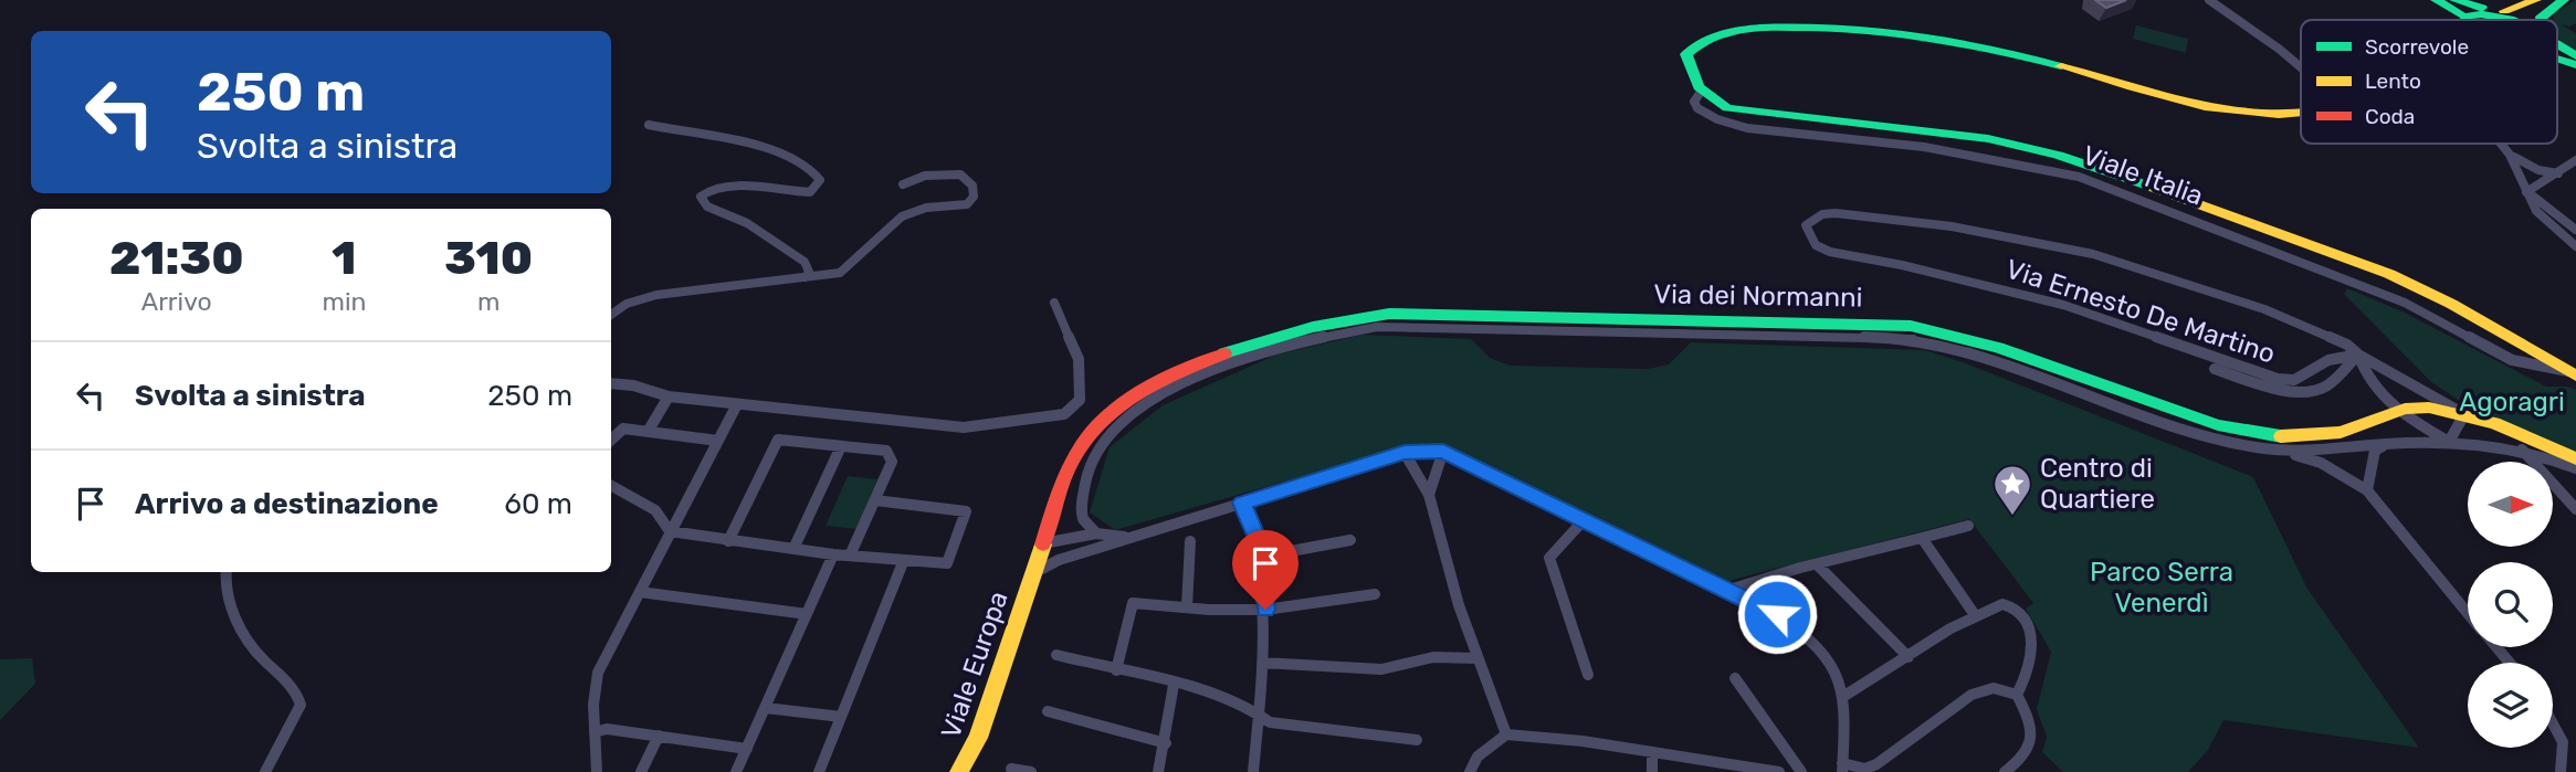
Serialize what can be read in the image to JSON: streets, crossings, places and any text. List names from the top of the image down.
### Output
{
  "streets": {
    "street": [
      "Viale Italia",
      "Via dei Normanni",
      "Via Ernesto De Martino",
      "Viale Europa"
    ]
  },
  "crossings": [
    ["Via dei Normanni", "Viale Europa"]
  ],
  "parks": ["Agoragri", "Parco Serra Venerdì"],
  "places": {
    "place": ["Centro di Quartiere"]
  },
  "legend": ["Scorrevole", "Lento", "Coda"],
  "north": "right",
  "page": {
    "turn": ["250 m", "Svolta a sinistra"],
    "eta": [
      "21:30",
      "Arrivo",
      "1",
      "min",
      "310",
      "m"
    ],
    "list": [
      {
        "name": "Svolta a sinistra",
        "value": "250 m"
      },
      {
        "name": "Arrivo a destinazione",
        "value": "60 m"
      }
    ]
  }
}
